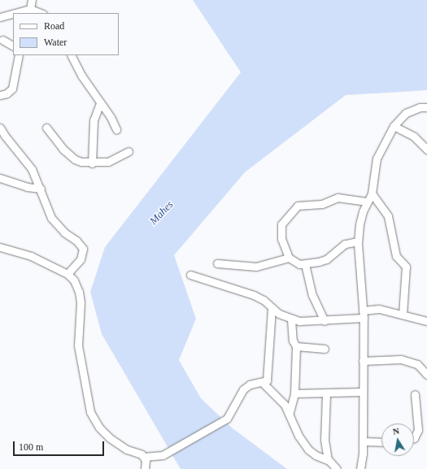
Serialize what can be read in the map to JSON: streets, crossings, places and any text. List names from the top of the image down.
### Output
{
  "water": ["Mahes"],
  "legend": ["Road", "Water"],
  "scale_bar": "100 m",
  "north": "top"
}
